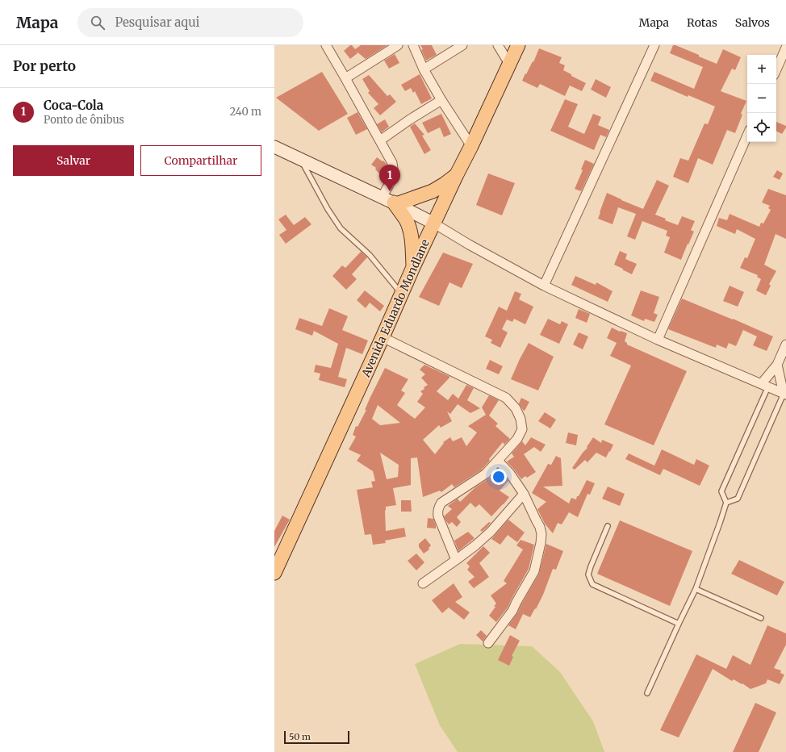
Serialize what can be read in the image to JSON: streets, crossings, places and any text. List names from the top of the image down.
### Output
{
  "streets": {
    "main road": ["Avenida Eduardo Mondlane"]
  },
  "scale_bar": "50 m",
  "page": {
    "header": "Mapa",
    "search": "Pesquisar aqui",
    "nav": ["Mapa", "Rotas", "Salvos"],
    "heading": "Por perto",
    "map_buttons": ["+", "−"],
    "list": [
      {
        "mark": "1",
        "name": "Coca-Cola",
        "note": "Ponto de ônibus",
        "value": "240 m"
      }
    ],
    "buttons": ["Salvar", "Compartilhar"],
    "pins": "1",
    "scale": "50 m"
  }
}
